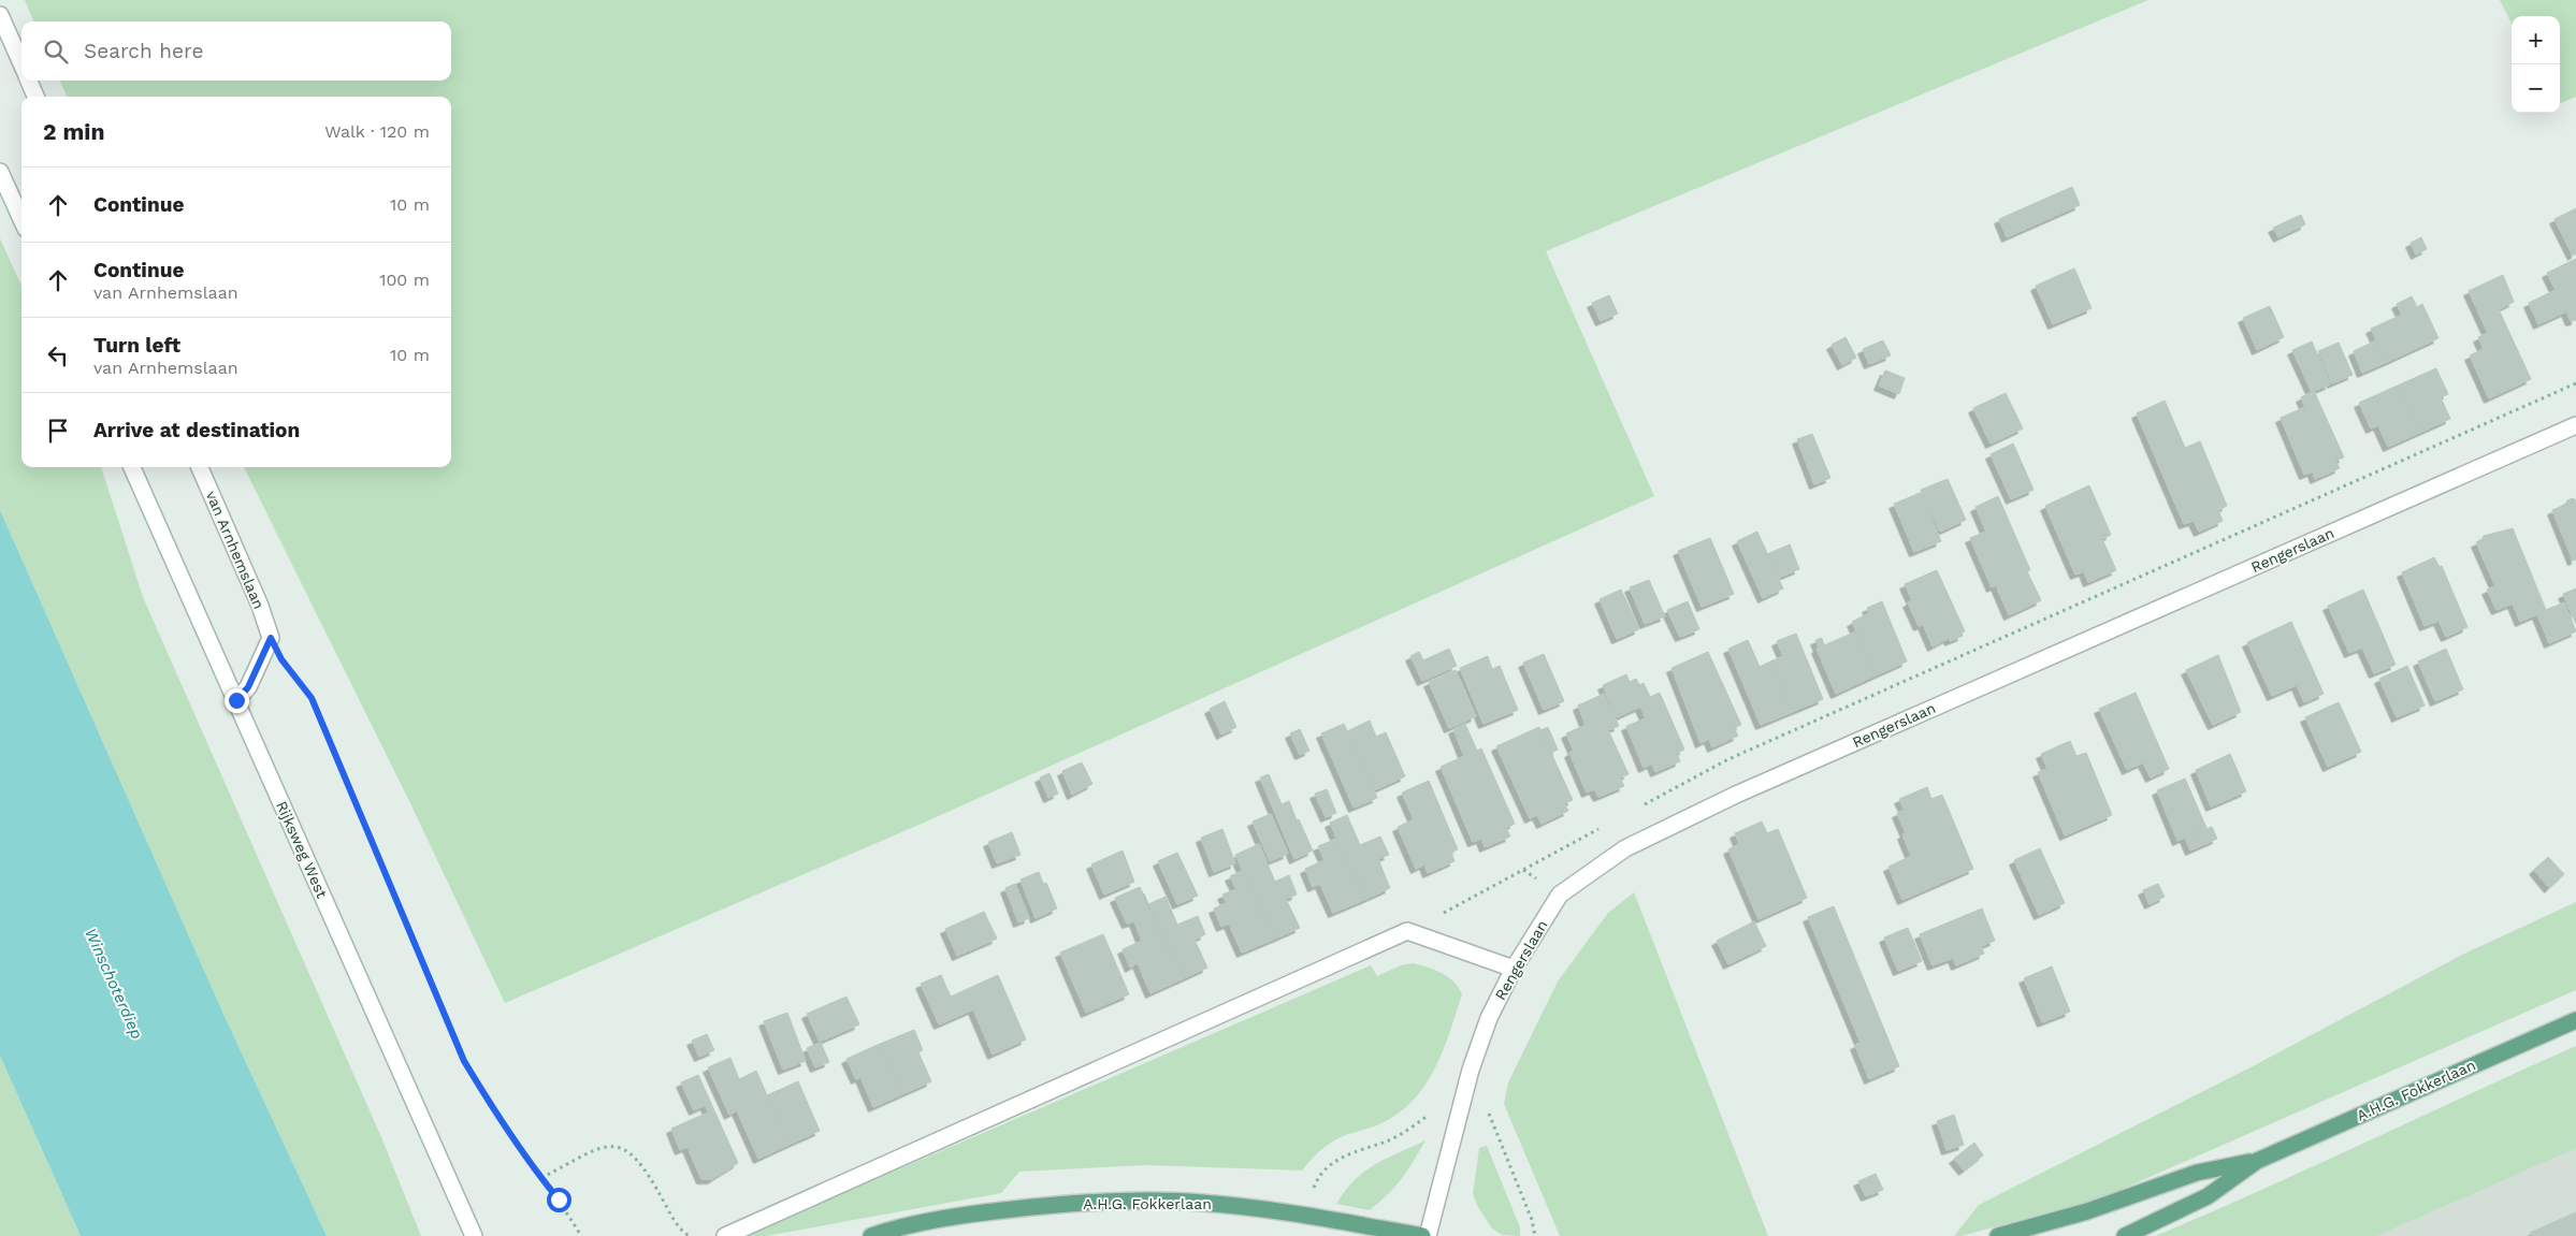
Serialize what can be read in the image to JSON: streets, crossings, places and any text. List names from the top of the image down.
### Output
{
  "streets": {
    "main road": ["A.H.G. Fokkerlaan"],
    "street": ["van Arnhemslaan", "Rengerslaan", "Rijksweg West"]
  },
  "water": ["Winschoterdiep"],
  "page": {
    "map_buttons": ["+", "−"],
    "search": "Search here",
    "heading": ["2 min", "Walk · 120 m"],
    "list": [
      ["Continue", "10 m"],
      ["Continue", "van Arnhemslaan", "100 m"],
      ["Turn left", "van Arnhemslaan", "10 m"],
      "Arrive at destination"
    ]
  }
}
